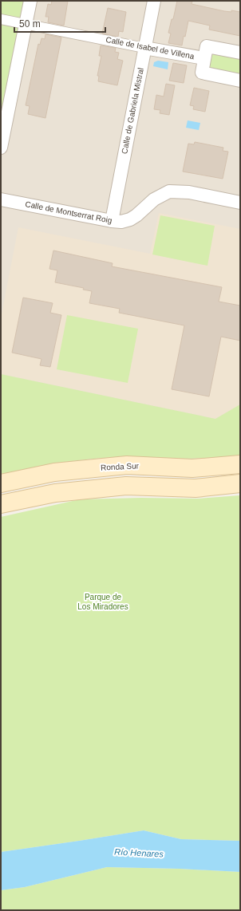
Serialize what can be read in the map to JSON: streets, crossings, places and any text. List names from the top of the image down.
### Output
{
  "streets": {
    "main road": ["Ronda Sur"],
    "street": ["Calle de Isabel de Villena", "Calle de Gabriela Mistral", "Calle de Montserrat Roig"]
  },
  "crossings": [
    ["Calle de Isabel de Villena", "Calle de Gabriela Mistral"],
    ["Calle de Gabriela Mistral", "Calle de Montserrat Roig"]
  ],
  "water": ["Río Henares"],
  "parks": ["Parque de Los Miradores"],
  "scale_bar": "50 m"
}
